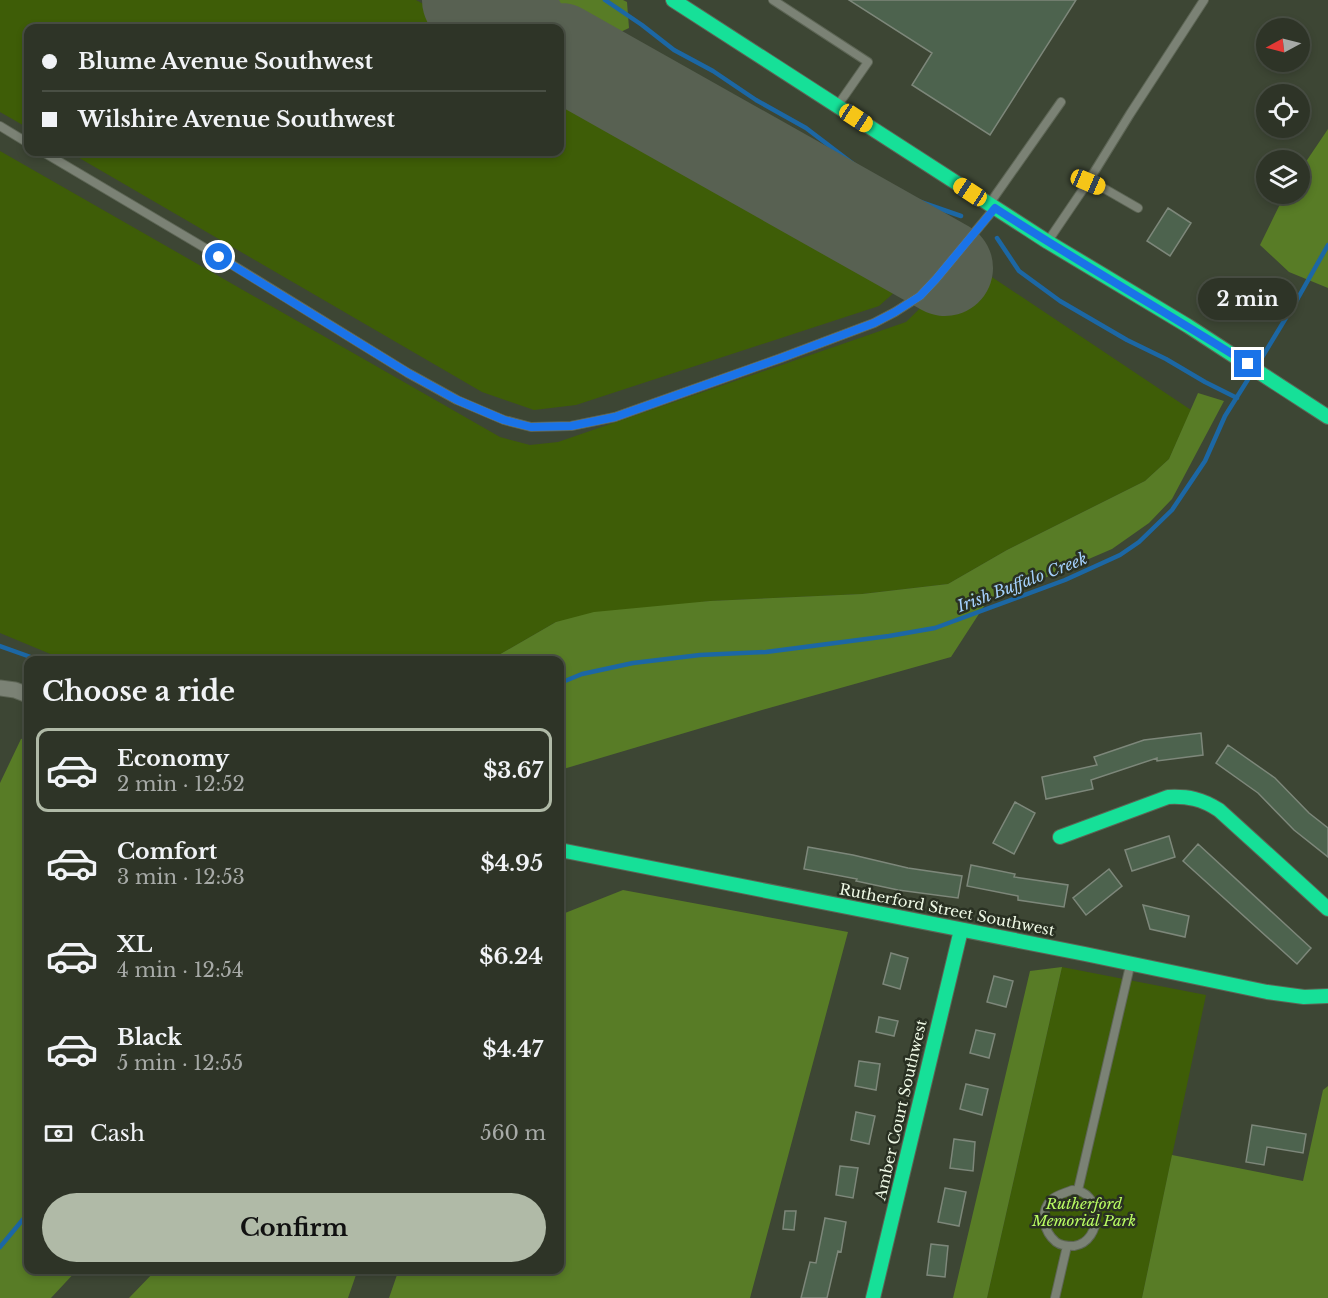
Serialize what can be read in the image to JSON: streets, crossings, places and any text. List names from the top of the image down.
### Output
{
  "streets": {
    "street": ["Rutherford Street Southwest", "Amber Court Southwest"]
  },
  "crossings": [
    ["Rutherford Street Southwest", "Amber Court Southwest"]
  ],
  "water": ["Irish Buffalo Creek"],
  "parks": ["Rutherford Memorial Park"],
  "north": "left",
  "page": {
    "banner": ["Blume Avenue Southwest", "Wilshire Avenue Southwest"],
    "bubble": "2 min",
    "heading": "Choose a ride",
    "list": [
      {
        "name": "Economy",
        "note": "2 min · 12:52",
        "value": "$3.67"
      },
      {
        "name": "Comfort",
        "note": "3 min · 12:53",
        "value": "$4.95"
      },
      {
        "name": "XL",
        "note": "4 min · 12:54",
        "value": "$6.24"
      },
      {
        "name": "Black",
        "note": "5 min · 12:55",
        "value": "$4.47"
      }
    ],
    "pay": ["Cash", "560 m"],
    "buttons": "Confirm"
  }
}
